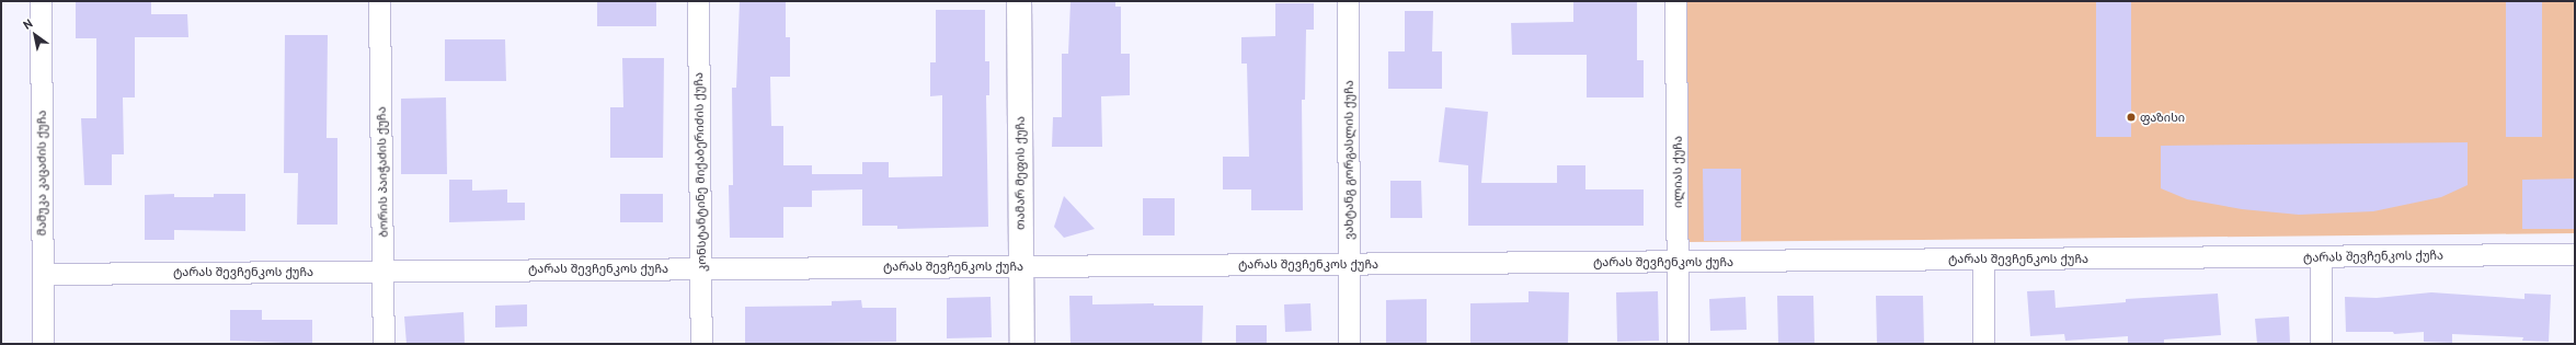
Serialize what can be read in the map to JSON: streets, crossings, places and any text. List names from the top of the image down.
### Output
{
  "streets": {
    "street": [
      "ვახტანგ გორგასლის ქუჩა",
      "ბორის პაიჭაძის ქუჩა",
      "კონსტანტინე მიქაბერიძის ქუჩა",
      "ილიას ქუჩა",
      "მამუკა კაცაძის ქუჩა",
      "თამარ მეფის ქუჩა",
      "ტარას შევჩენკოს ქუჩა"
    ]
  },
  "crossings": [
    ["ვახტანგ გორგასლის ქუჩა", "ტარას შევჩენკოს ქუჩა"],
    ["ბორის პაიჭაძის ქუჩა", "ტარას შევჩენკოს ქუჩა"],
    ["კონსტანტინე მიქაბერიძის ქუჩა", "ტარას შევჩენკოს ქუჩა"],
    ["ილიას ქუჩა", "ტარას შევჩენკოს ქუჩა"],
    ["მამუკა კაცაძის ქუჩა", "ტარას შევჩენკოს ქუჩა"],
    ["თამარ მეფის ქუჩა", "ტარას შევჩენკოს ქუჩა"]
  ],
  "places": ["ფაზისი"],
  "north": "top left"
}
